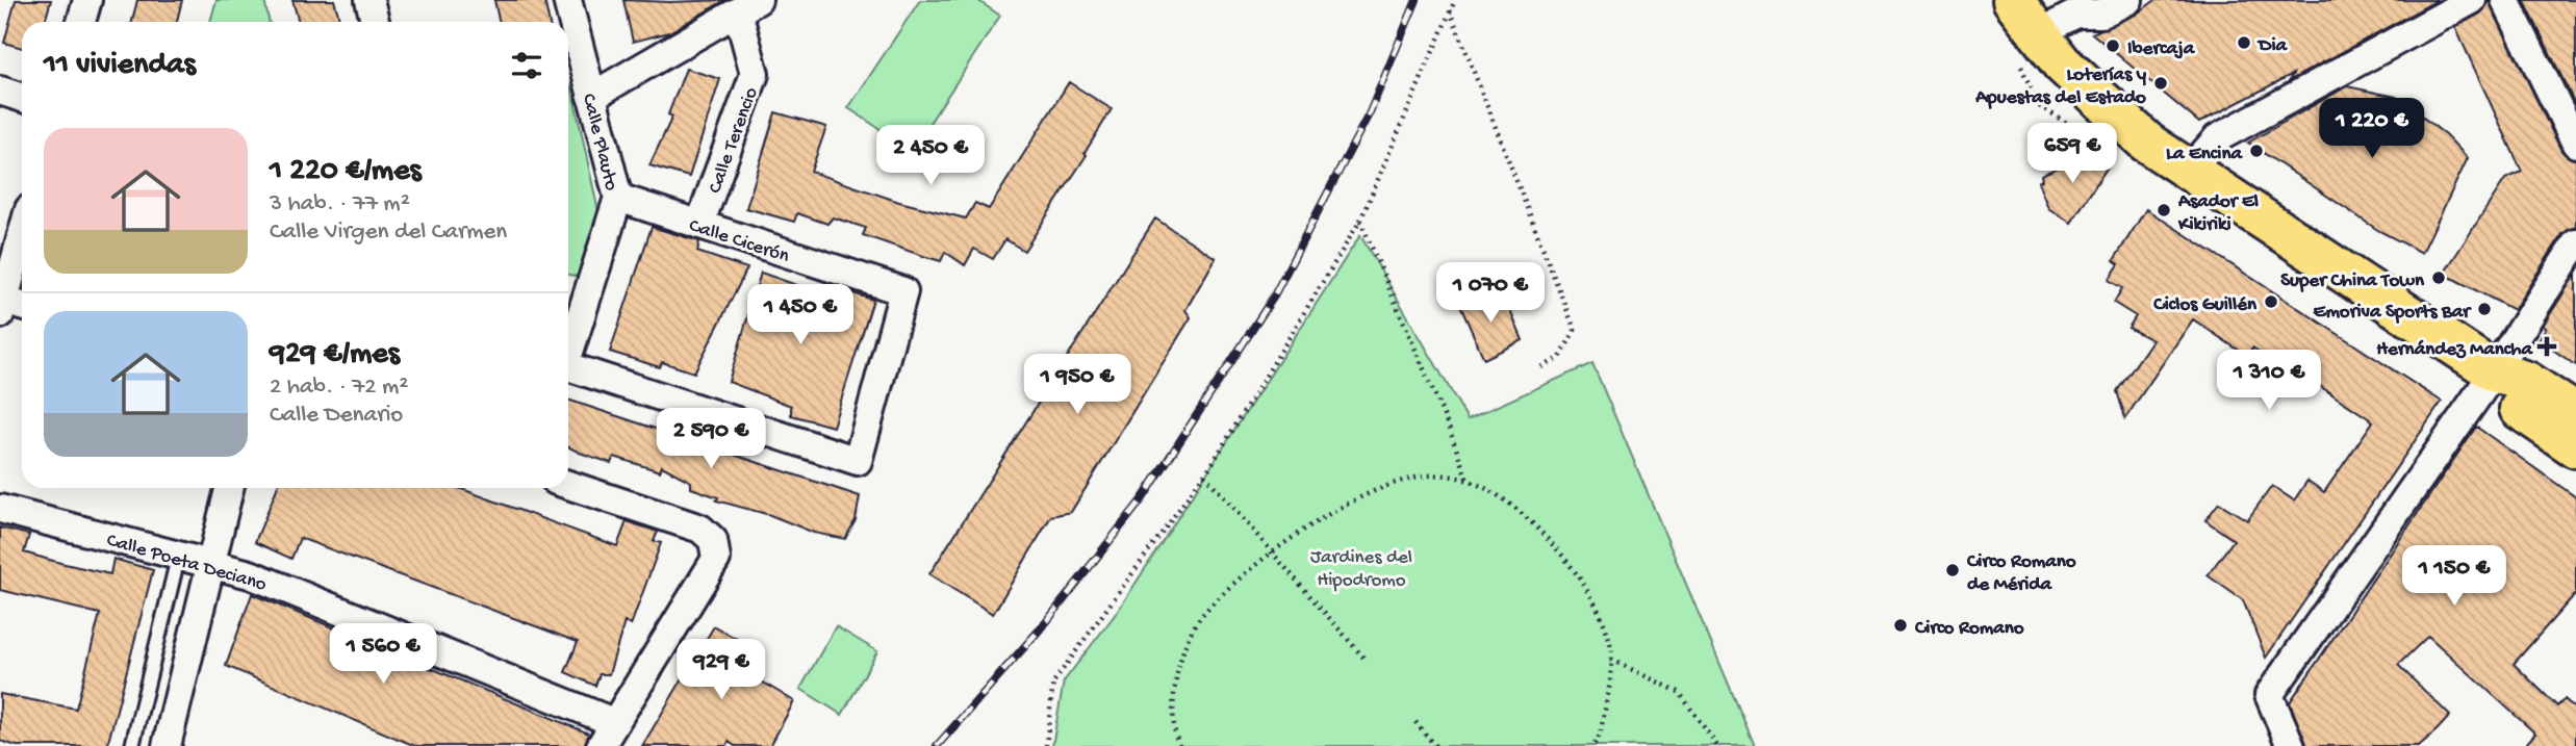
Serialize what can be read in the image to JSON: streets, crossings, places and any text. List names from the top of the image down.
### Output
{
  "streets": {
    "street": [
      "Calle Terencio",
      "Calle Plauto",
      "Calle Cicerón",
      "Calle Poeta Deciano"
    ]
  },
  "crossings": [
    ["Calle Terencio", "Calle Cicerón"],
    ["Calle Plauto", "Calle Cicerón"]
  ],
  "parks": ["Jardines del Hipodromo"],
  "places": {
    "other": [
      "Dia",
      "Ibercaja",
      "Loterías y Apuestas del Estado",
      "La Encina",
      "Asador El Kikiriki",
      "Super China Town",
      "Ciclos Guillén",
      "Emoriva Sports Bar",
      "Circo Romano de Mérida",
      "Circo Romano"
    ],
    "health": ["Hernández Mancha"]
  },
  "page": {
    "heading": "11 viviendas",
    "price": [
      "1 220 €",
      "659 €",
      "2 450 €",
      "1 070 €",
      "1 450 €",
      "1 310 €",
      "1 950 €",
      "2 590 €",
      "1 150 €",
      "1 560 €",
      "929 €"
    ],
    "list": [
      {
        "name": "1 220 €/mes",
        "note": "3 hab. · 77 m² · Calle Virgen del Carmen"
      },
      {
        "name": "929 €/mes",
        "note": "2 hab. · 72 m² · Calle Denario"
      }
    ]
  }
}
